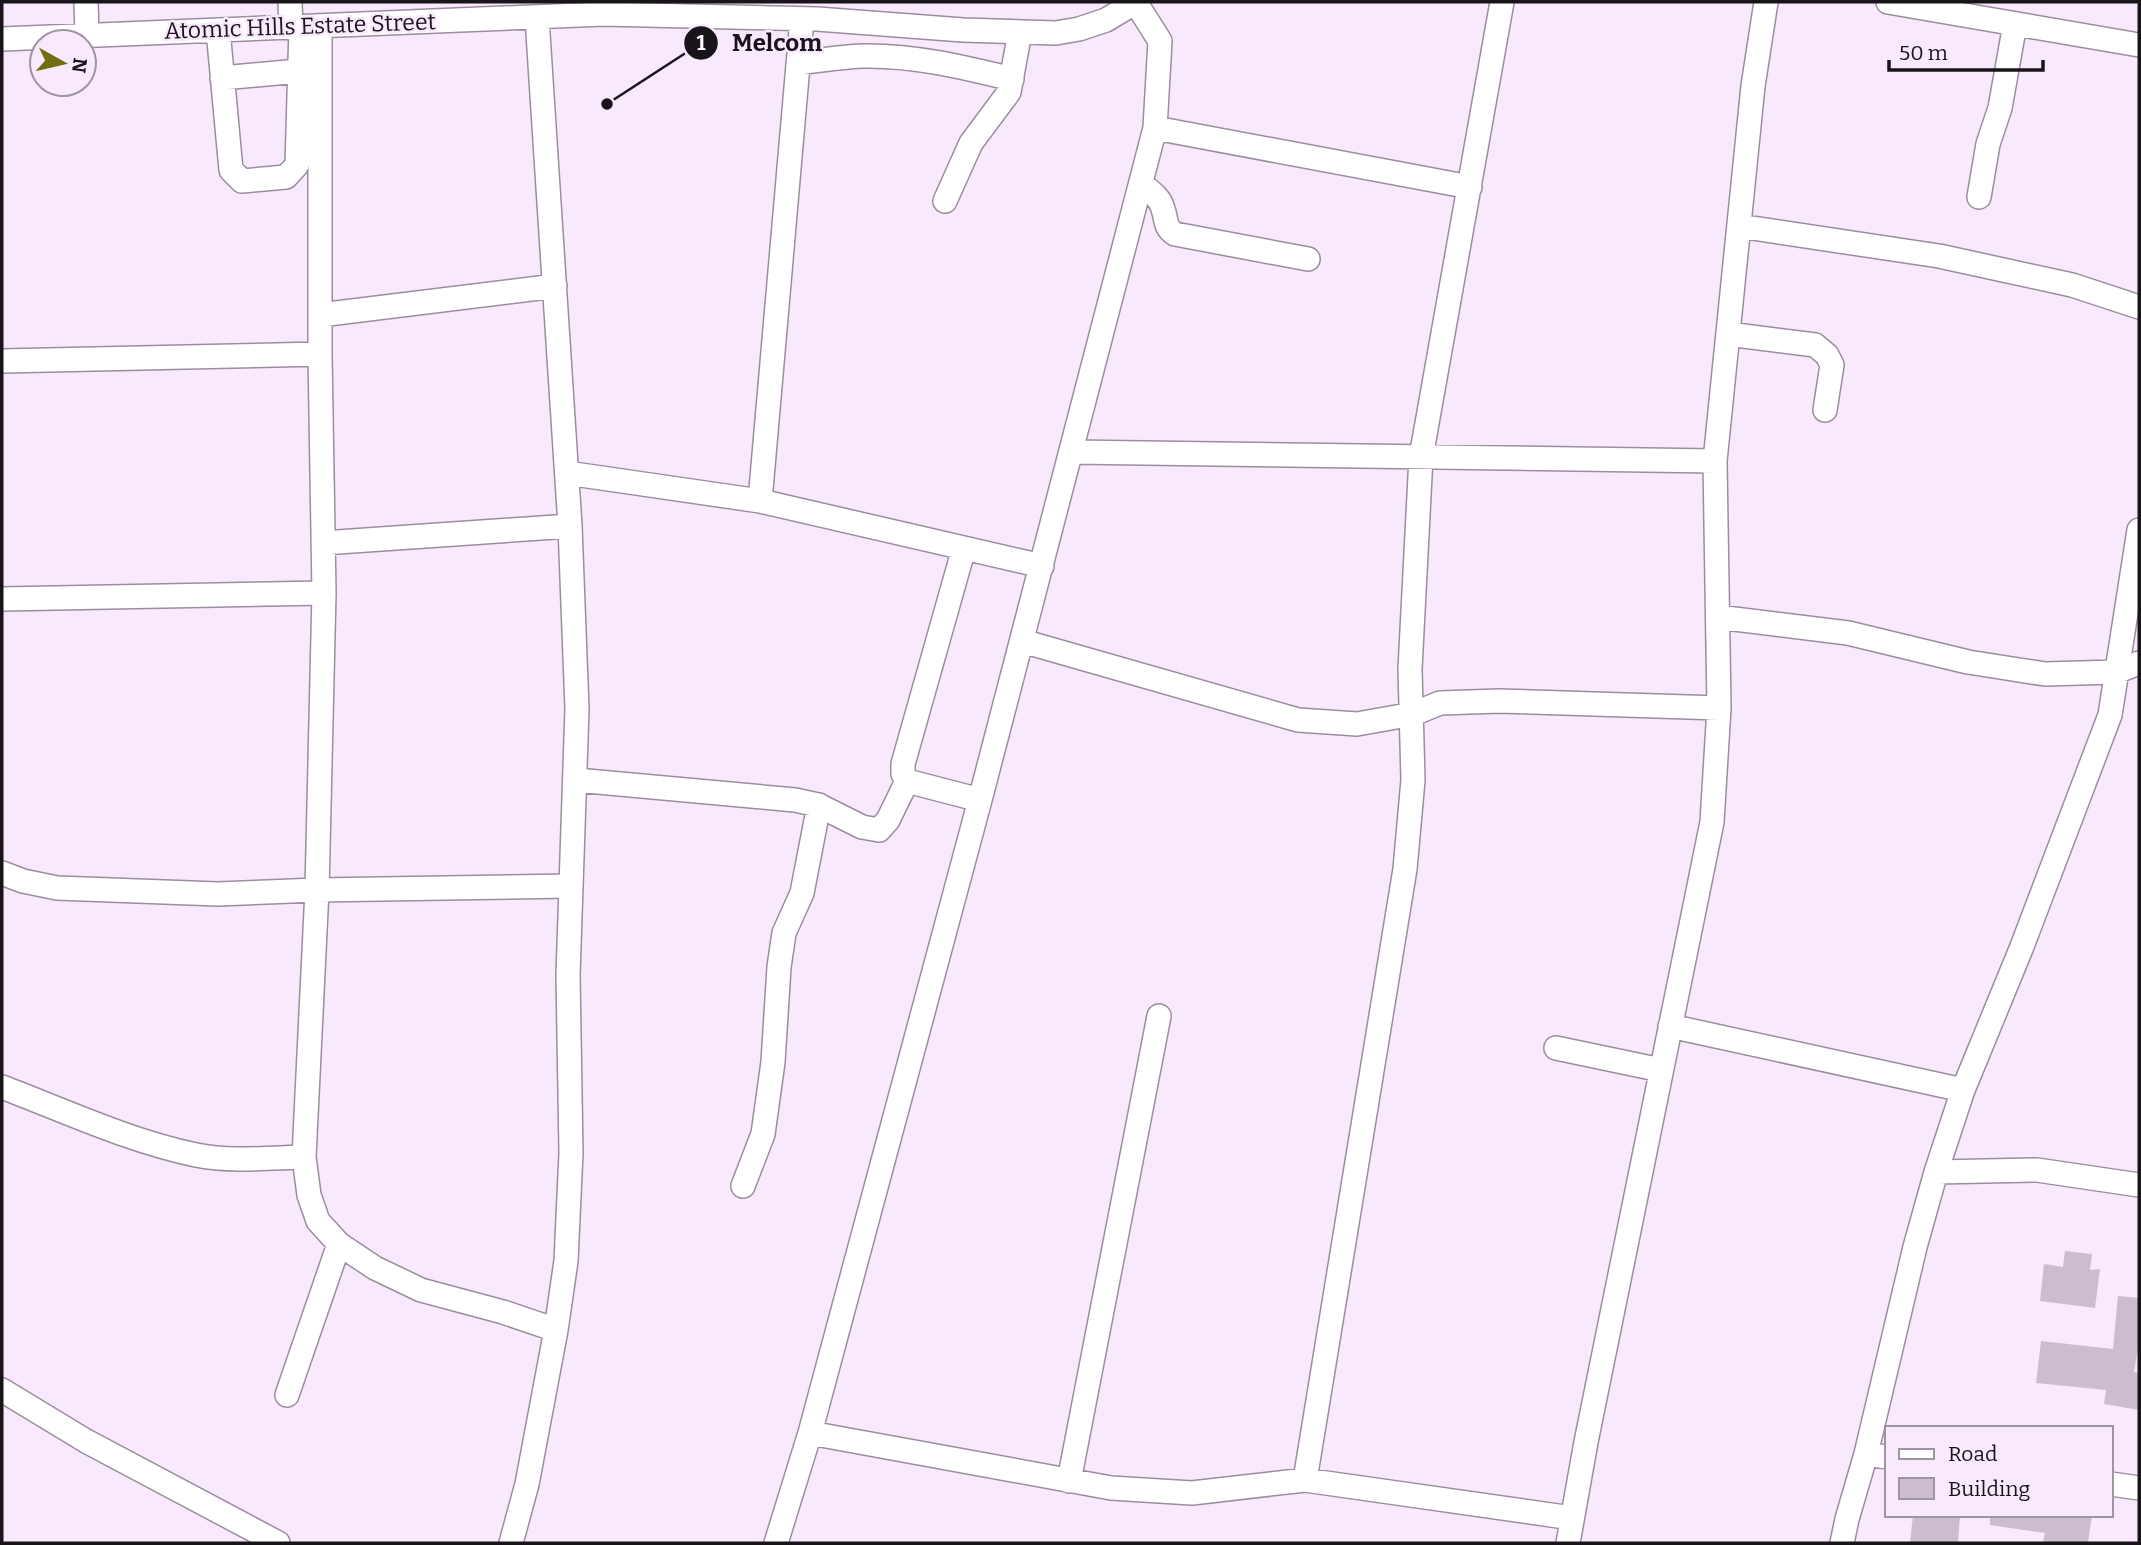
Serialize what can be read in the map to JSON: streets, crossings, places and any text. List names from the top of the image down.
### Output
{
  "streets": {
    "street": ["Atomic Hills Estate Street"]
  },
  "places": ["Melcom"],
  "legend": ["Road", "Building"],
  "scale_bar": "50 m",
  "north": "right"
}
